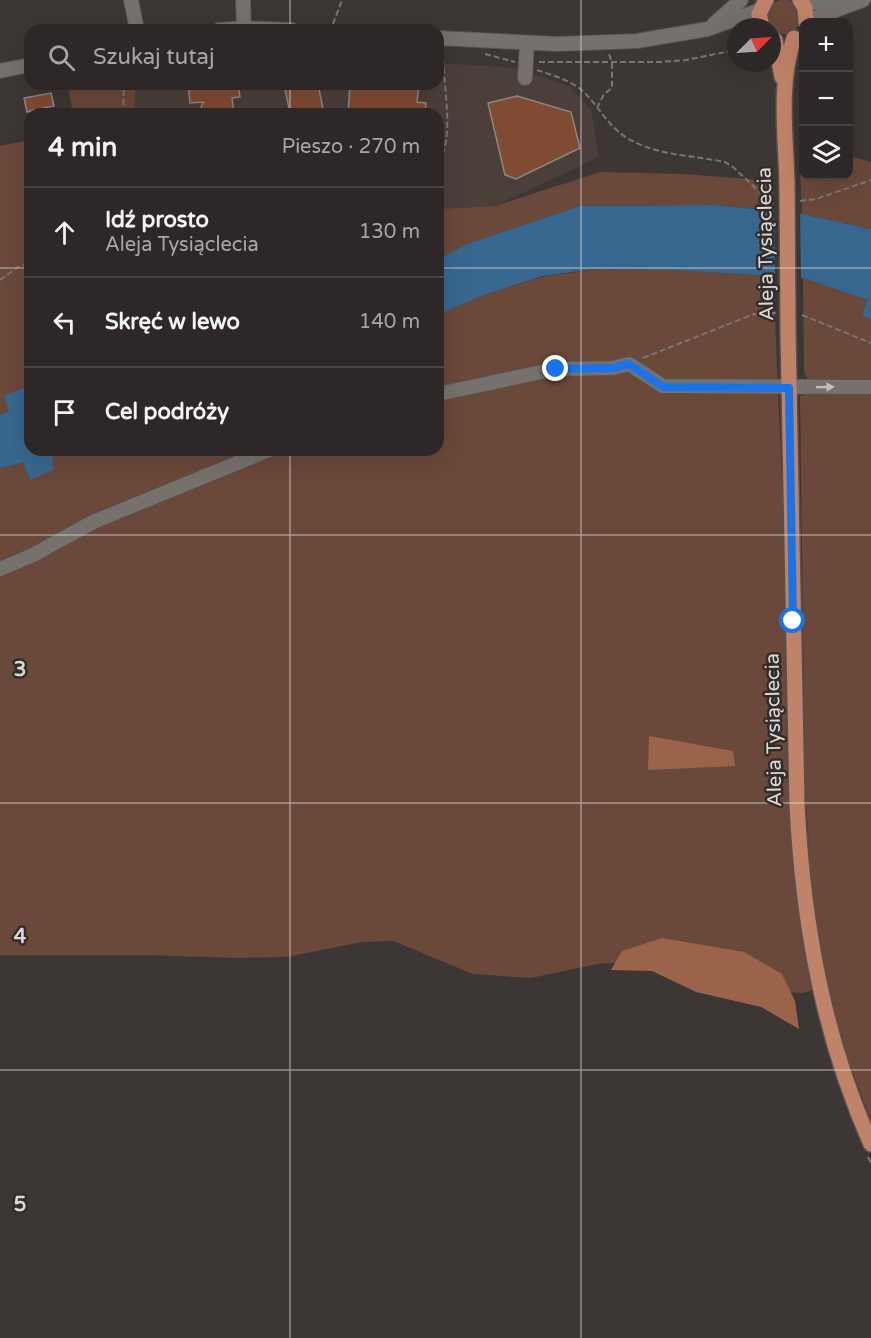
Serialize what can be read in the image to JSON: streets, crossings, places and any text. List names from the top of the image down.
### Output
{
  "streets": {
    "main road": ["Aleja Tysiąclecia"]
  },
  "north": "top right",
  "page": {
    "map_buttons": ["+", "−"],
    "search": "Szukaj tutaj",
    "heading": ["4 min", "Pieszo · 270 m"],
    "list": [
      ["Idź prosto", "Aleja Tysiąclecia", "130 m"],
      ["Skręć w lewo", "140 m"],
      "Cel podróży"
    ]
  },
  "grid": {
    "rows": ["3", "4", "5"]
  }
}
